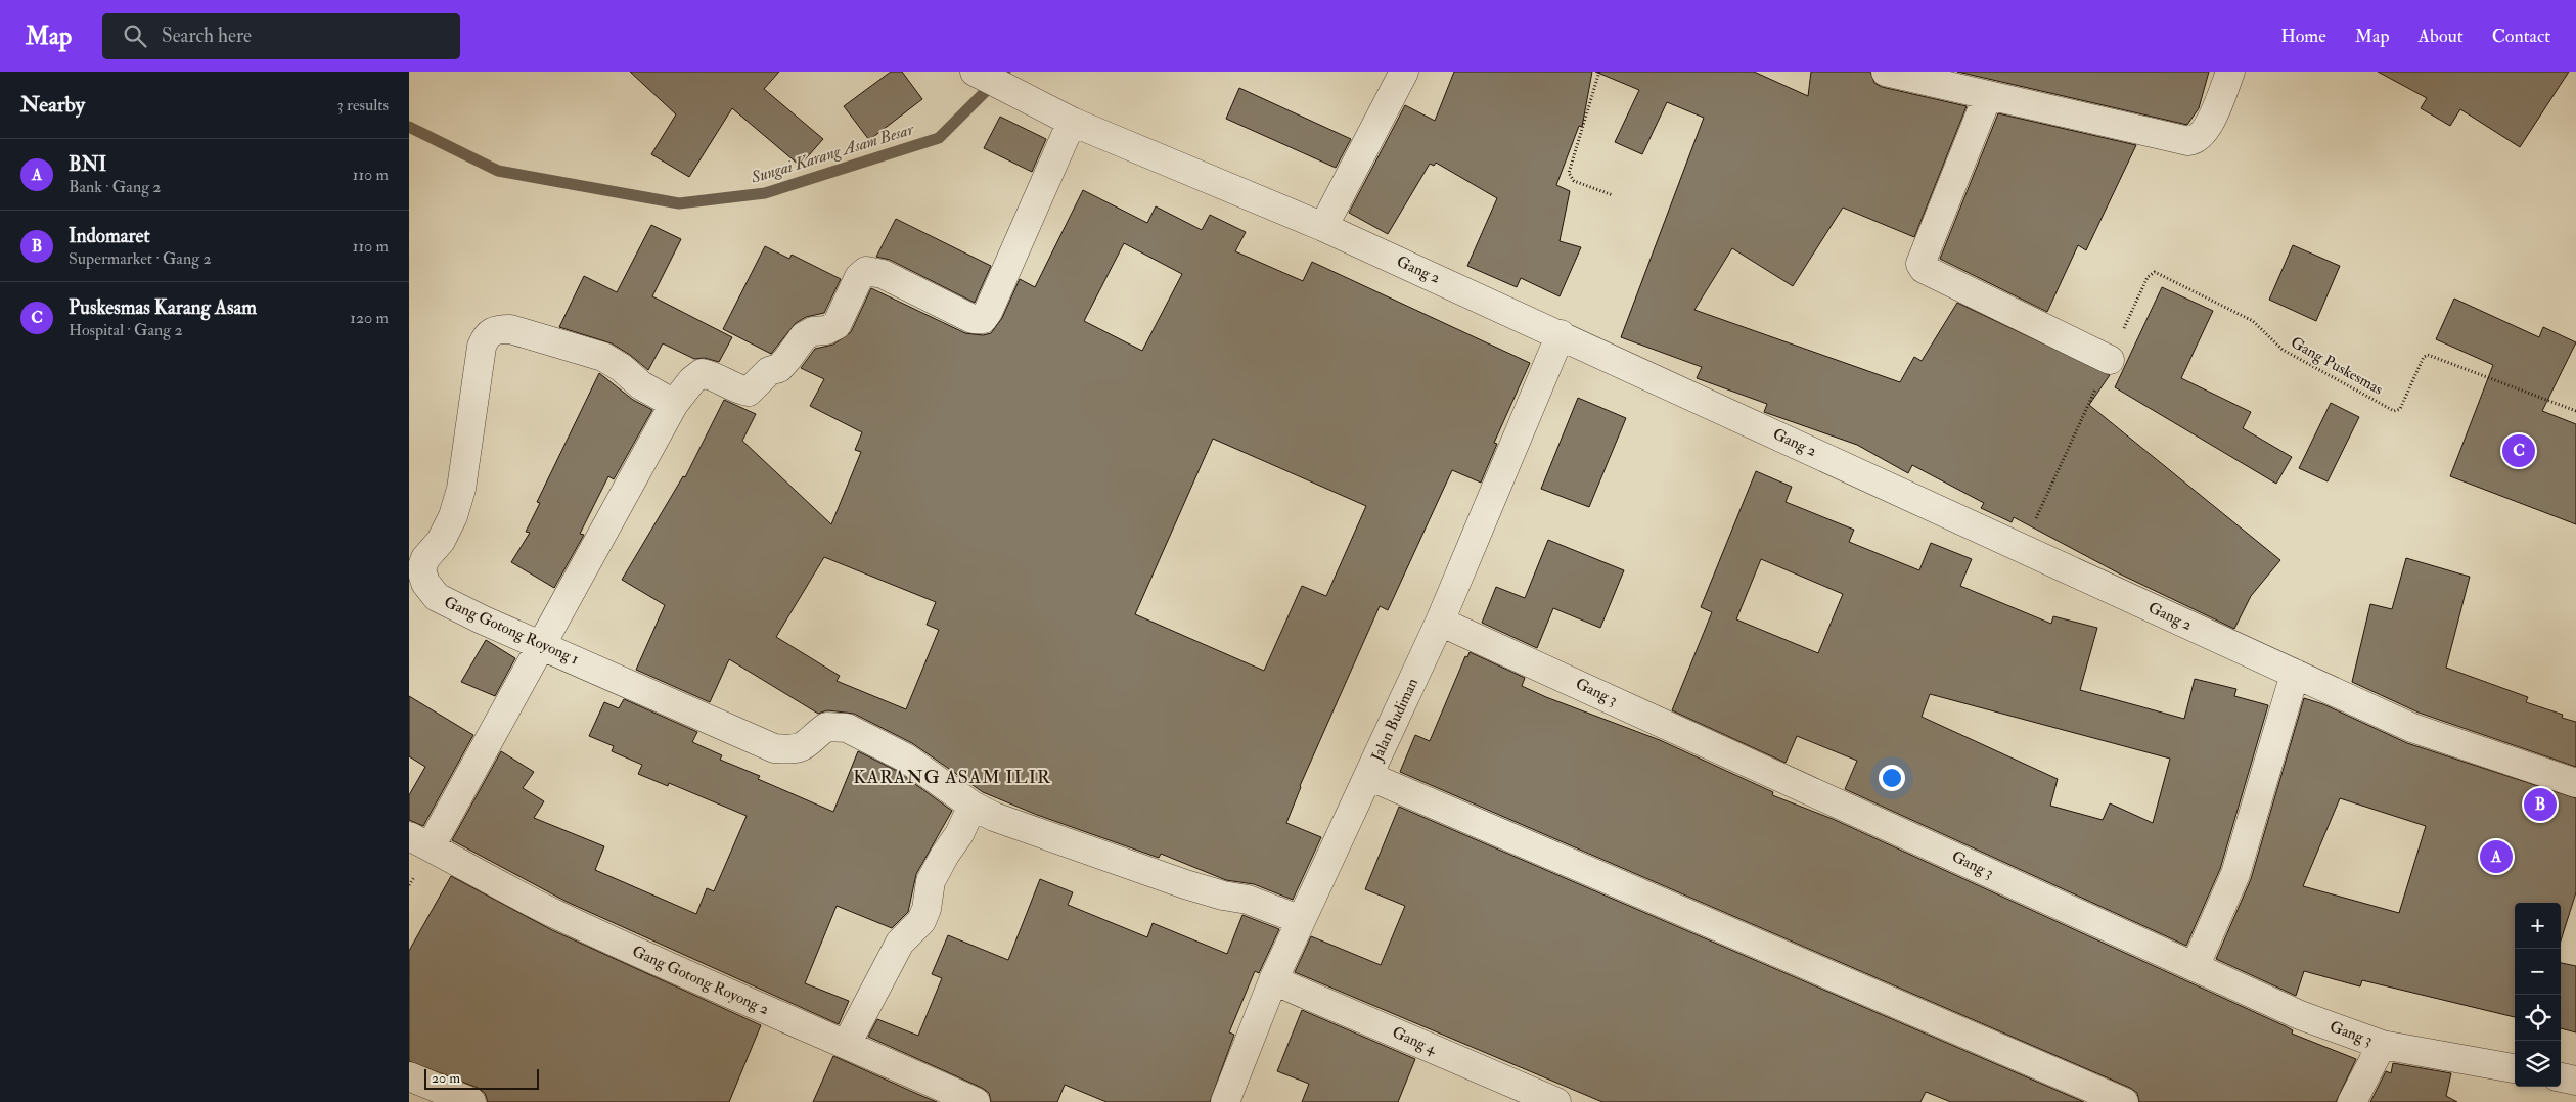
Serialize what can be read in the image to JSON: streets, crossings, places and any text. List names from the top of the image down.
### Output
{
  "streets": {
    "street": [
      "Gang 2",
      "Gang Gotong Royong 1",
      "Gang 3",
      "Jalan Budiman",
      "Gang Gotong Royong 2",
      "Gang 4"
    ],
    "path": ["Gang Puskesmas"]
  },
  "crossings": [
    ["Gang 2", "Gang Puskesmas"],
    ["Gang 2", "Jalan Budiman"],
    ["Gang 3", "Jalan Budiman"],
    ["Jalan Budiman", "Gang 4"]
  ],
  "districts": ["KARANG ASAM ILIR"],
  "water": ["Sungai Karang Asam Besar"],
  "scale_bar": "20 m",
  "page": {
    "header": "Map",
    "search": "Search here",
    "nav": [
      "Home",
      "Map",
      "About",
      "Contact"
    ],
    "heading": ["Nearby", "3 results"],
    "list": [
      {
        "mark": "A",
        "name": "BNI",
        "note": "Bank · Gang 2",
        "value": "110 m"
      },
      {
        "mark": "B",
        "name": "Indomaret",
        "note": "Supermarket · Gang 2",
        "value": "110 m"
      },
      {
        "mark": "C",
        "name": "Puskesmas Karang Asam",
        "note": "Hospital · Gang 2",
        "value": "120 m"
      }
    ],
    "pins": ["C", "B", "A"],
    "map_buttons": ["+", "−"],
    "scale": "20 m"
  }
}
